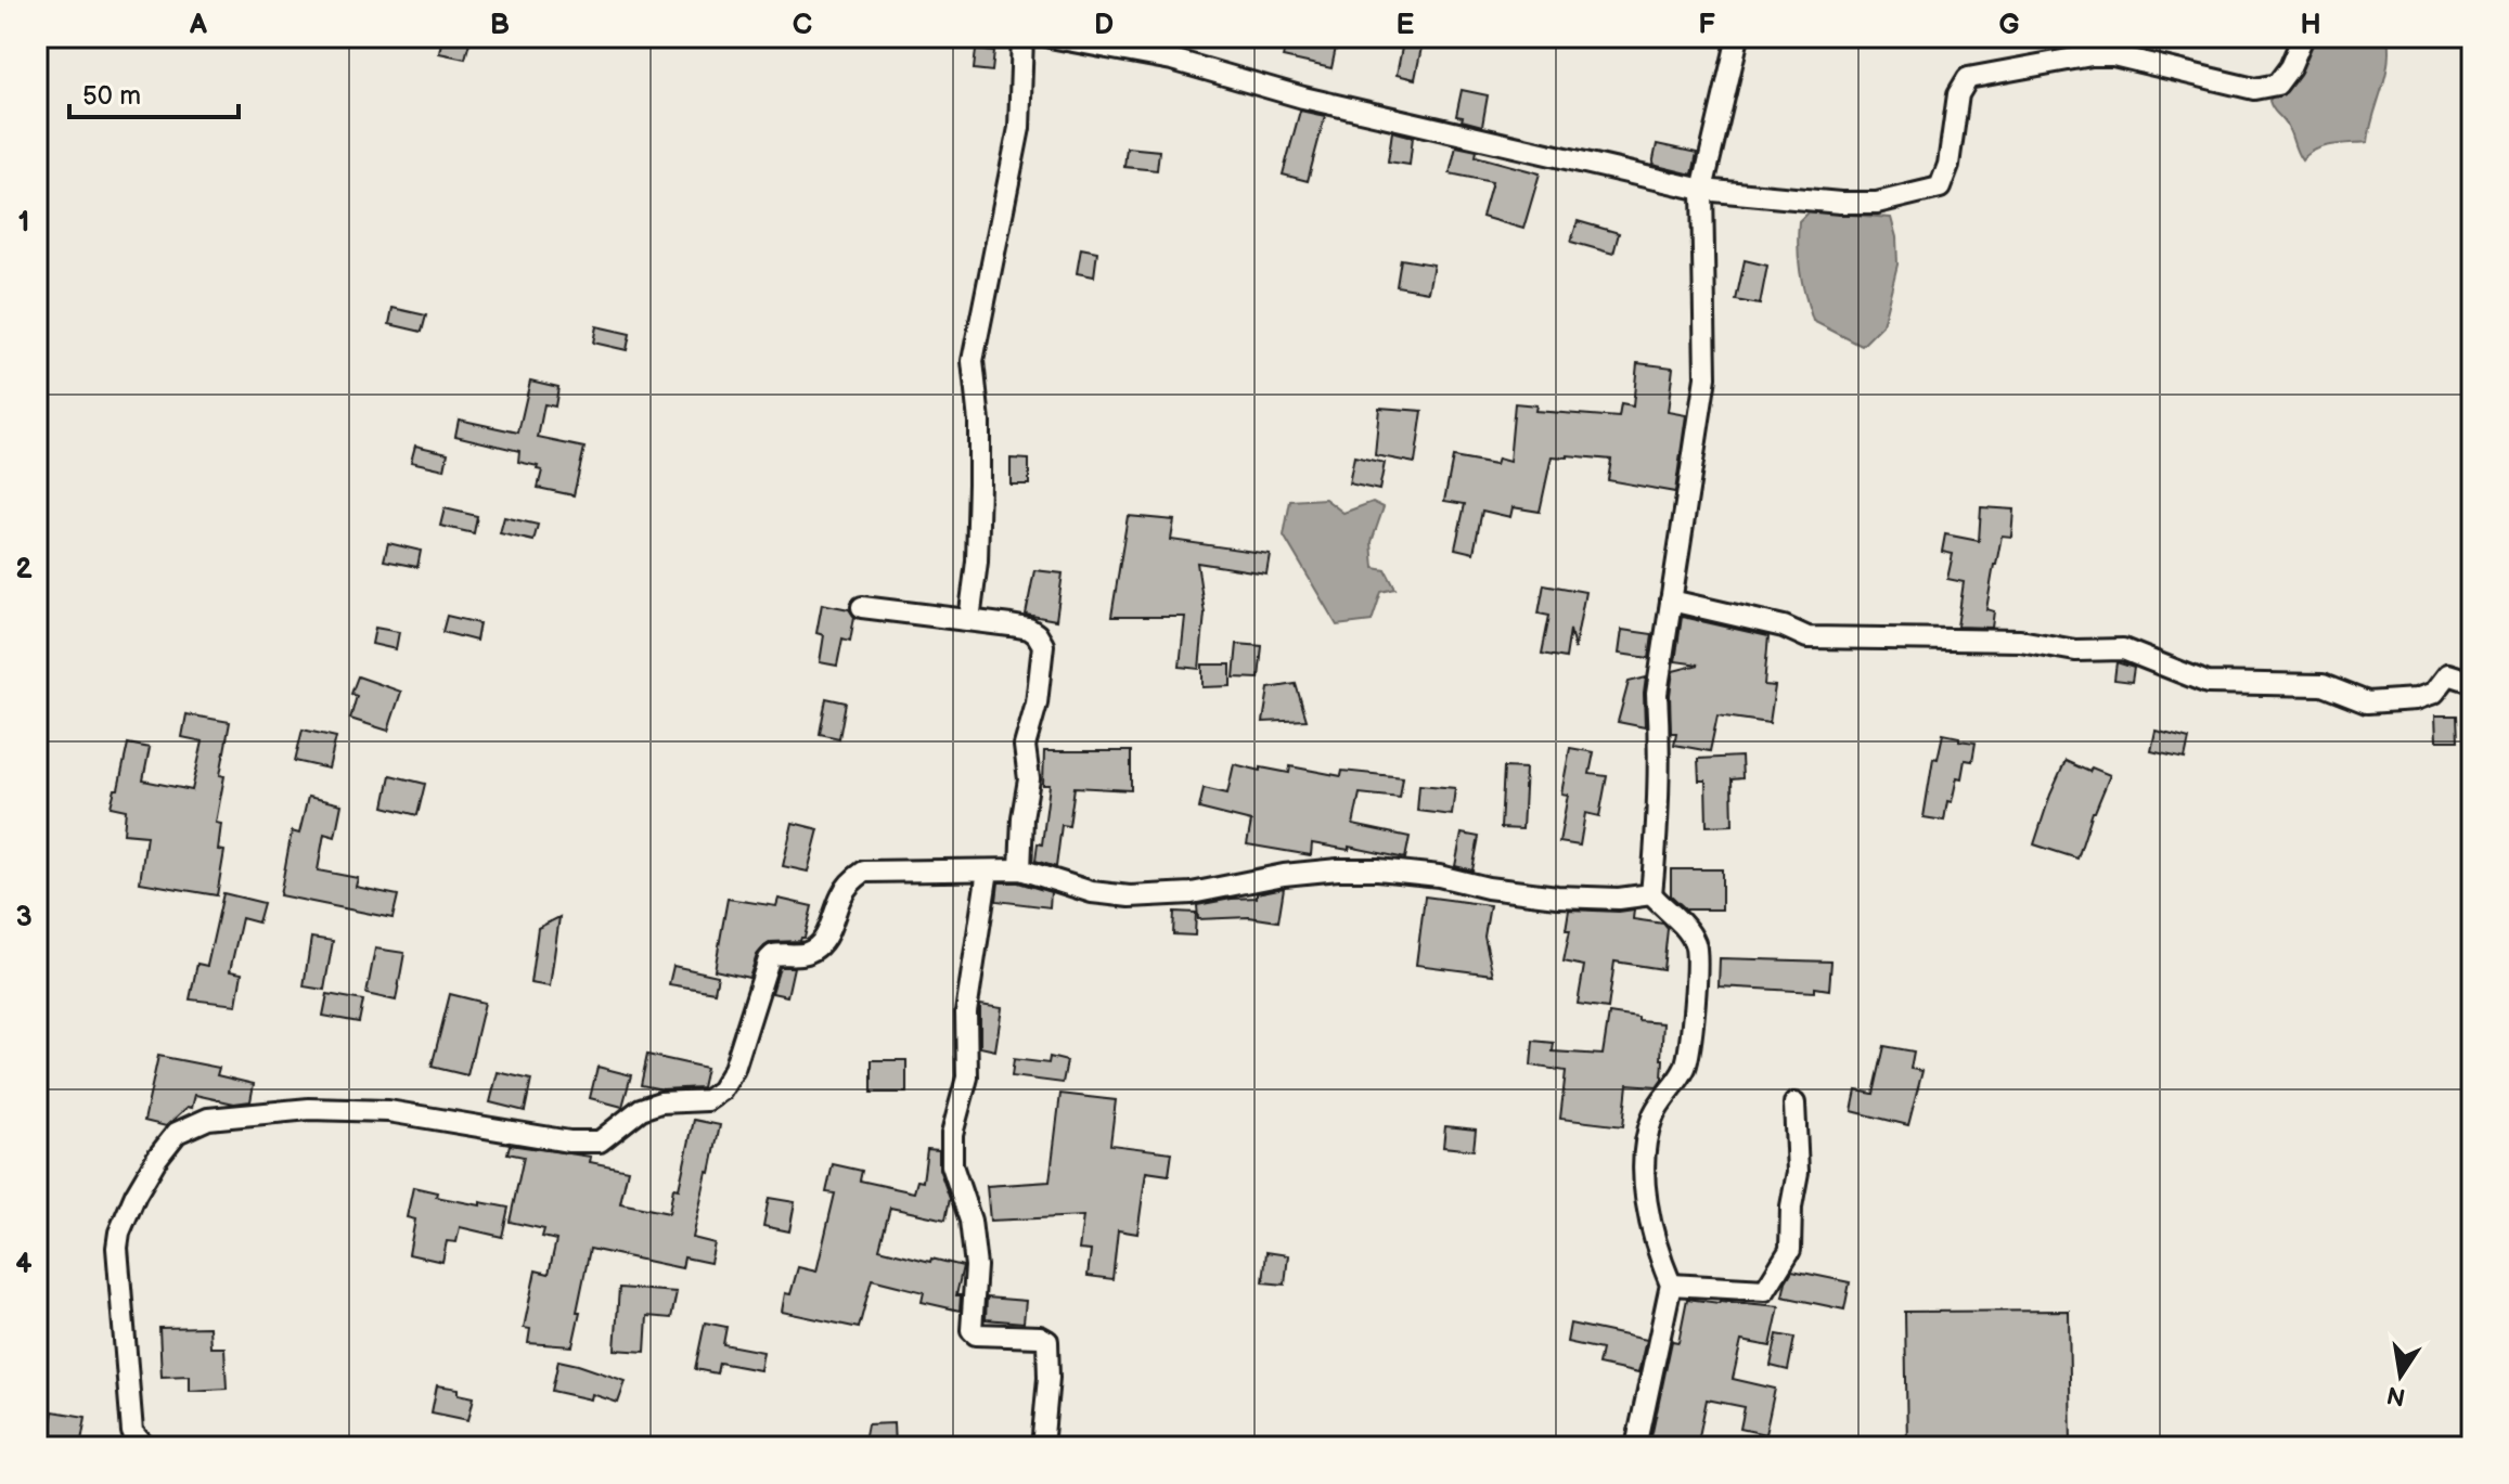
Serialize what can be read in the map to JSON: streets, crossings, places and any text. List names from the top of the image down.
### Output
{
  "scale_bar": "50 m",
  "north": "bottom",
  "grid": {
    "columns": [
      "A",
      "B",
      "C",
      "D",
      "E",
      "F",
      "G",
      "H"
    ],
    "rows": [
      "1",
      "2",
      "3",
      "4"
    ]
  }
}
